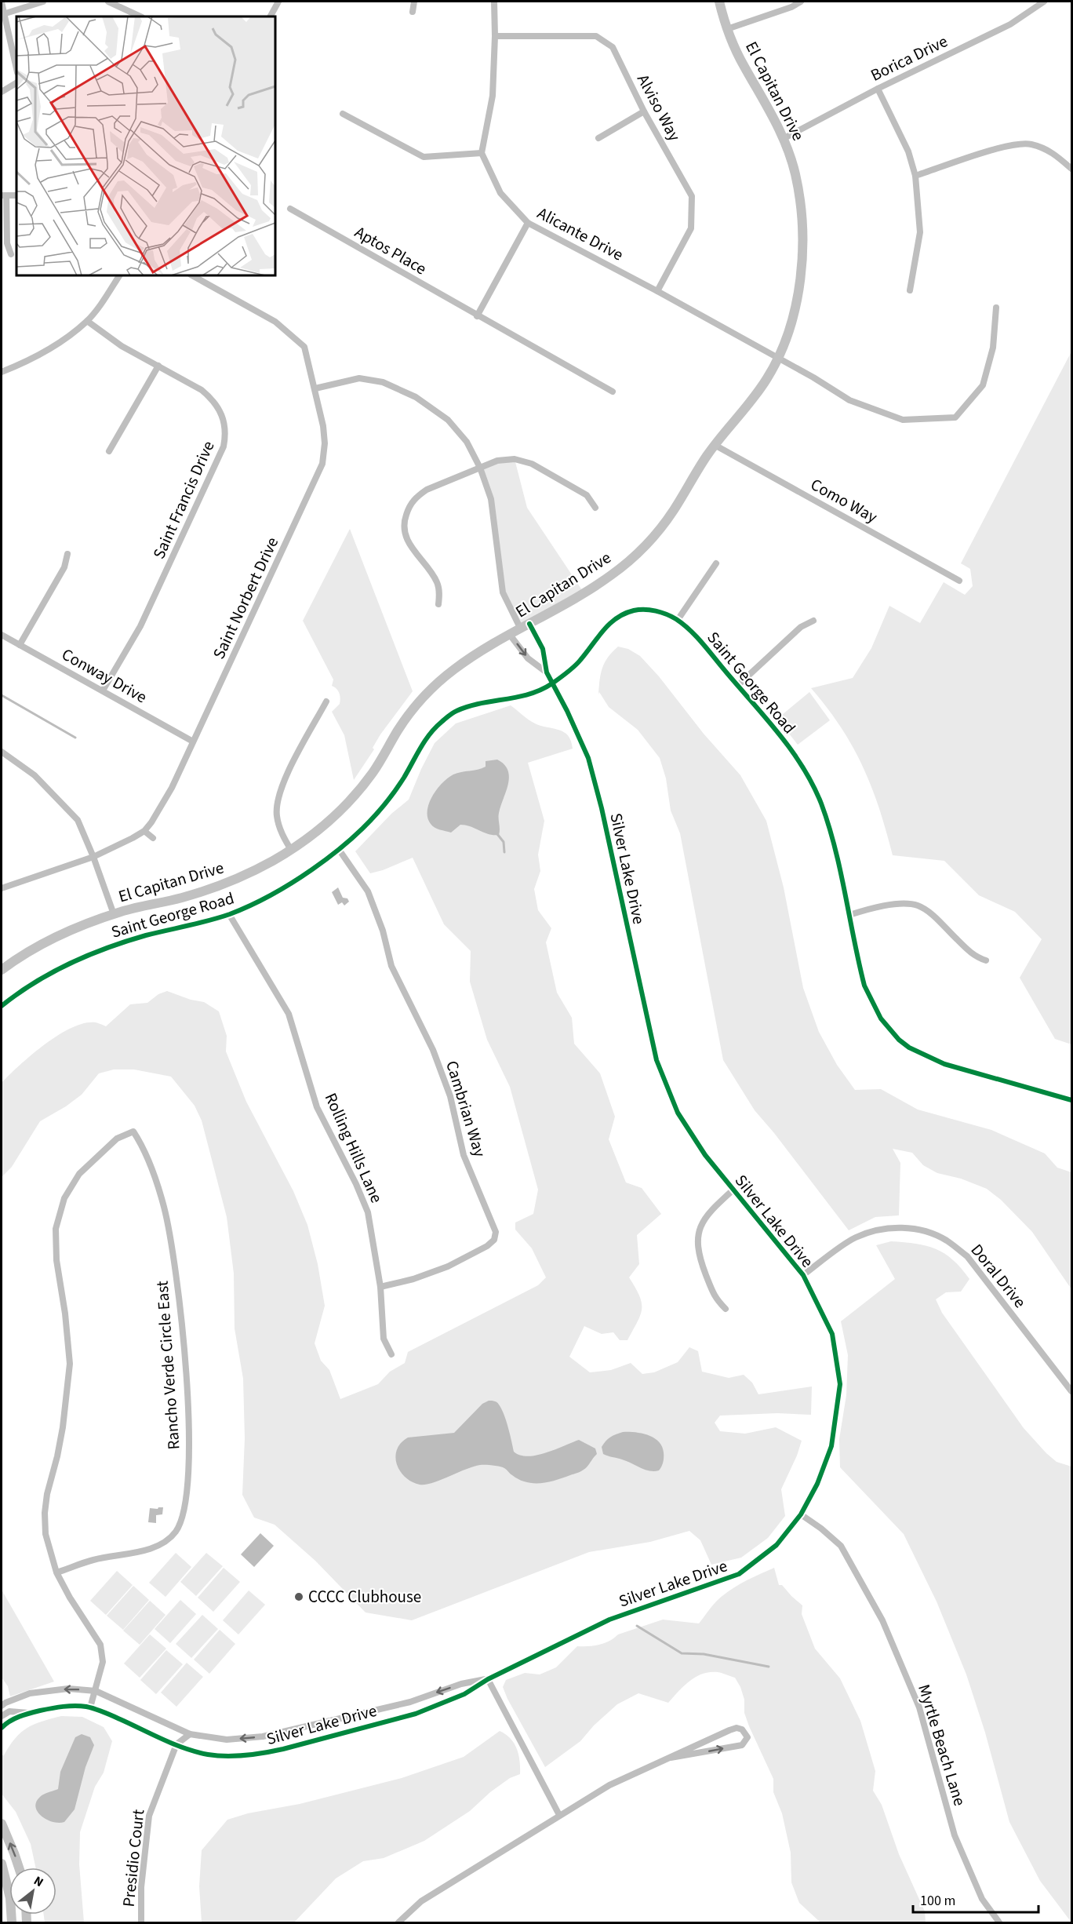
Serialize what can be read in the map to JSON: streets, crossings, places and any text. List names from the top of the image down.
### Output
{
  "streets": {
    "street": [
      "Borica Drive",
      "El Capitan Drive",
      "Alviso Way",
      "Alicante Drive",
      "Aptos Place",
      "Saint Francis Drive",
      "Como Way",
      "Saint Norbert Drive",
      "Conway Drive",
      "Saint George Road",
      "Silver Lake Drive",
      "Cambrian Way",
      "Rolling Hills Lane",
      "Doral Drive",
      "Rancho Verde Circle East",
      "Myrtle Beach Lane",
      "Presidio Court"
    ]
  },
  "crossings": [
    ["Borica Drive", "El Capitan Drive"],
    ["El Capitan Drive", "Alicante Drive"],
    ["El Capitan Drive", "Como Way"],
    ["Alviso Way", "Alicante Drive"],
    ["Saint Francis Drive", "Conway Drive"],
    ["Saint Norbert Drive", "Conway Drive"],
    ["Saint George Road", "Silver Lake Drive"],
    ["Saint George Road", "Cambrian Way"],
    ["Saint George Road", "Rolling Hills Lane"],
    ["Silver Lake Drive", "Doral Drive"],
    ["Silver Lake Drive", "Myrtle Beach Lane"],
    ["Silver Lake Drive", "Presidio Court"],
    ["Cambrian Way", "Rolling Hills Lane"]
  ],
  "places": ["CCCC Clubhouse"],
  "scale_bar": "100 m",
  "north": "top right"
}
